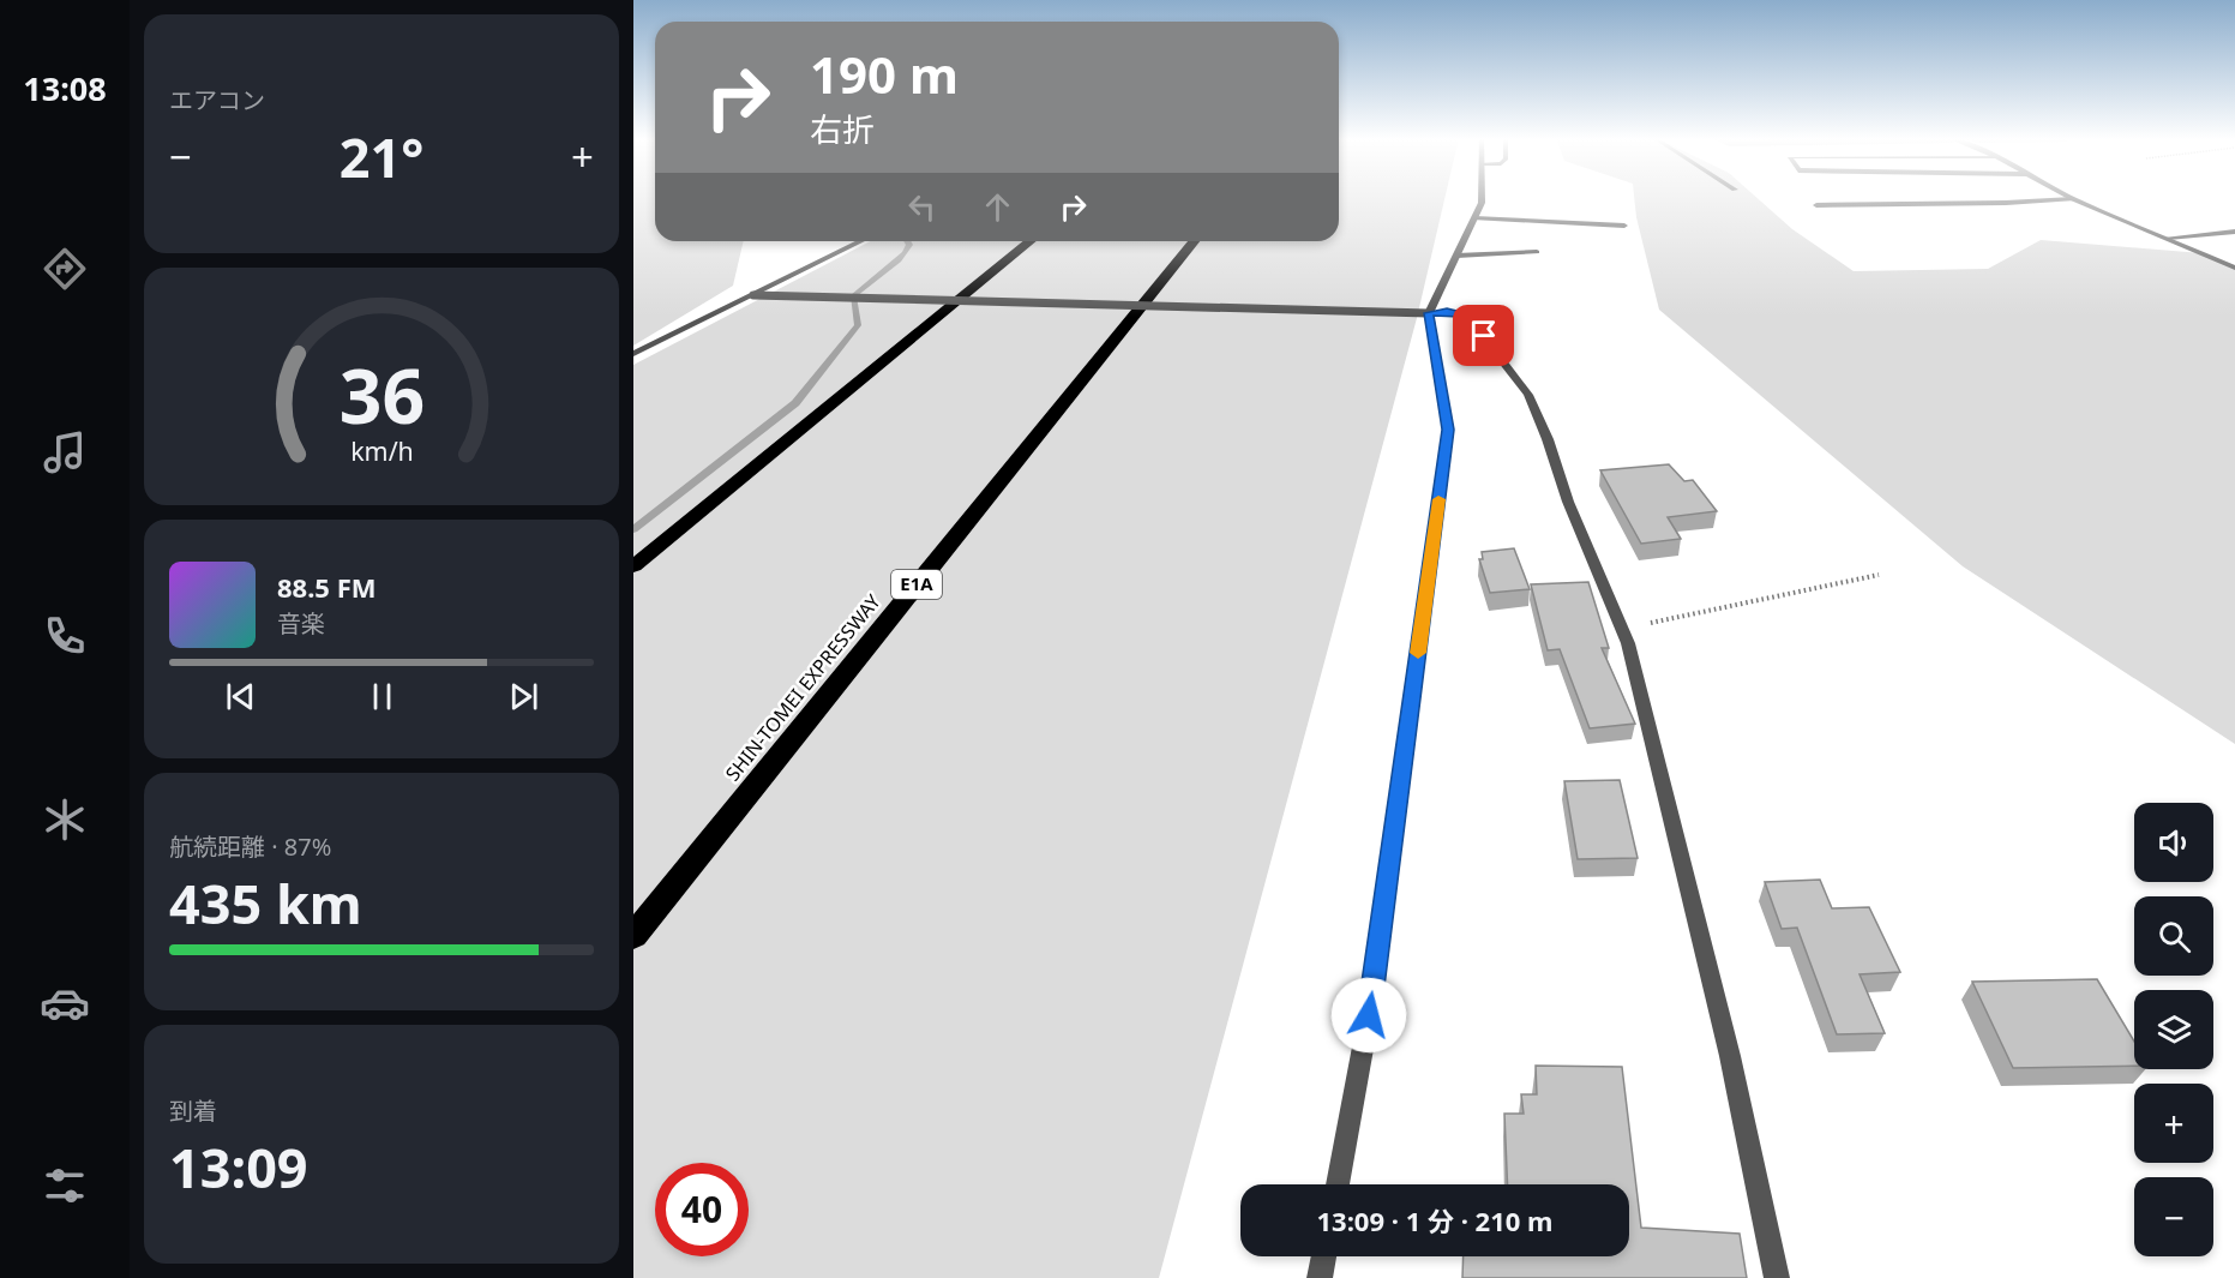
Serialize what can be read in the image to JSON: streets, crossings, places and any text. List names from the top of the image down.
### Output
{
  "streets": {
    "highway": ["E1A", "SHIN-TOMEI EXPRESSWAY"]
  },
  "page": {
    "tabs": "13:08",
    "tile": [
      "エアコン",
      ["航続距離 · 87%", "435 km"],
      ["到着", "13:09"]
    ],
    "turn": ["190 m", "右折"],
    "heat": ["−", "21°", "+"],
    "song": ["88.5 FM", "音楽"],
    "map_buttons": ["+", "−"],
    "limit": "40",
    "trip": "13:09 · 1 分 · 210 m",
    "gauge": ["36", "km/h"]
  }
}
